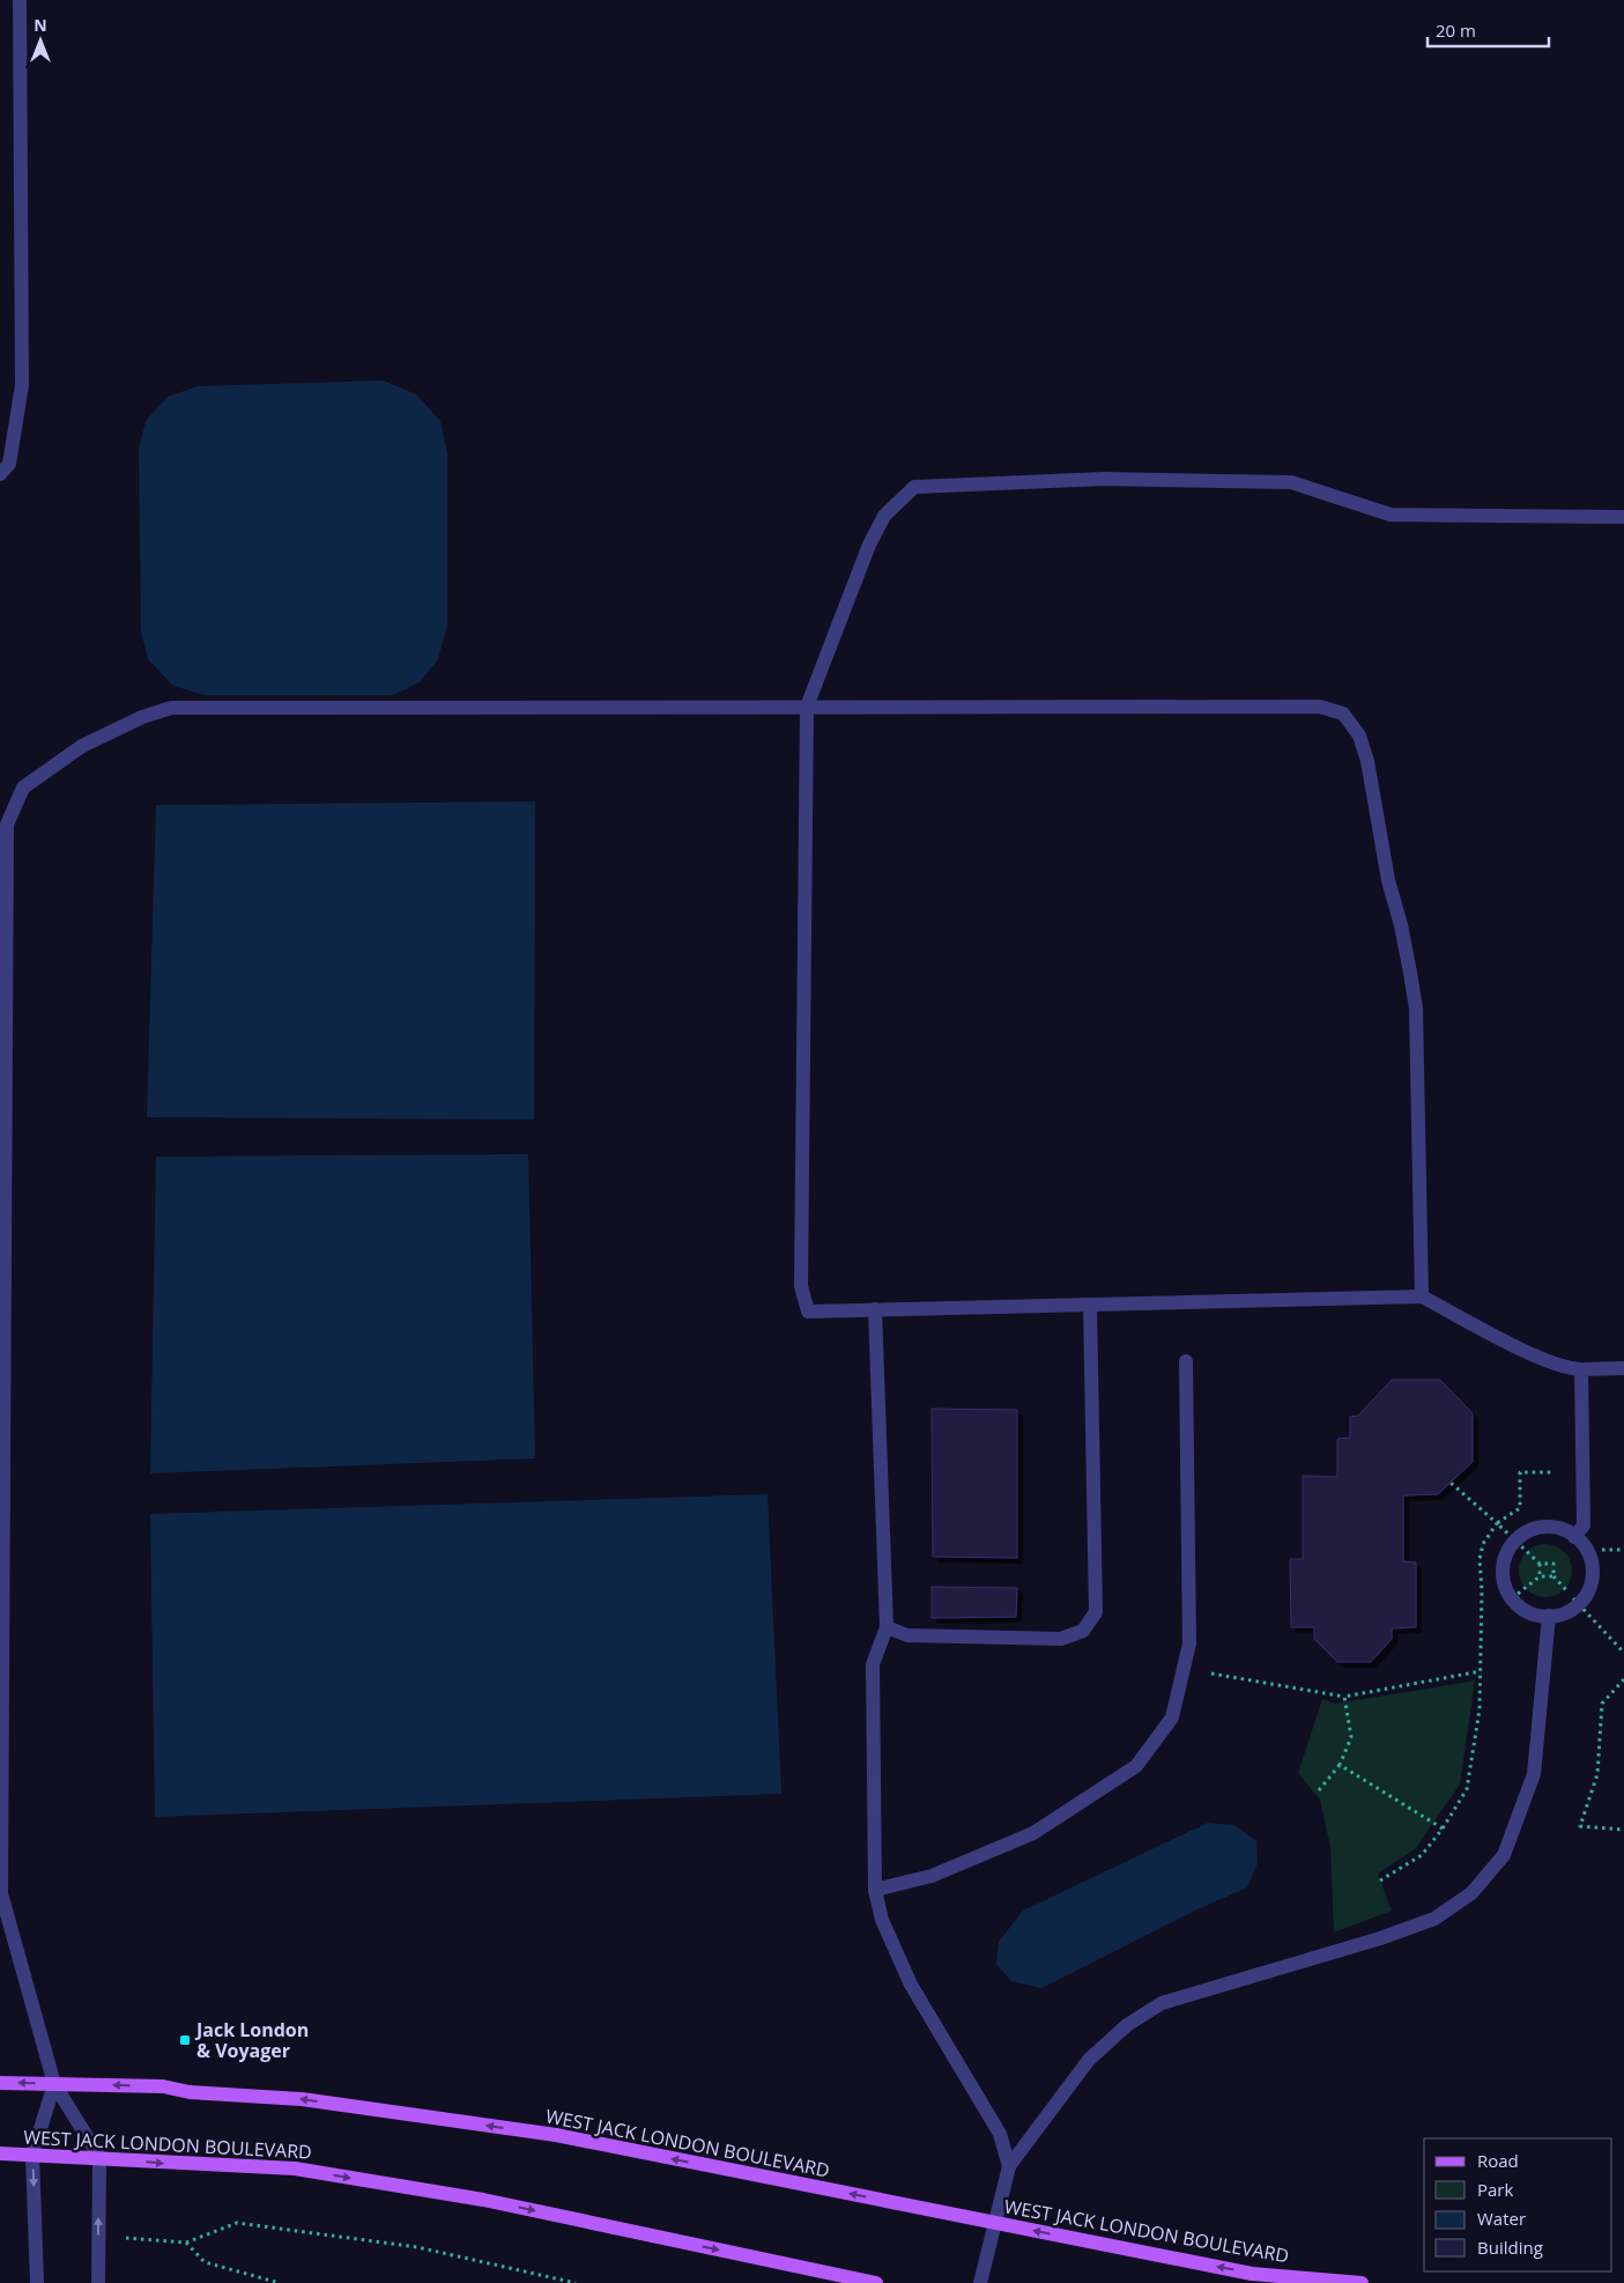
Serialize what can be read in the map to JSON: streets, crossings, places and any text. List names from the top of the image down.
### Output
{
  "streets": {
    "main road": ["WEST JACK LONDON BOULEVARD"]
  },
  "places": {
    "transit": ["Jack London & Voyager"]
  },
  "legend": [
    "Road",
    "Park",
    "Water",
    "Building"
  ],
  "scale_bar": "20 m",
  "north": "top"
}
